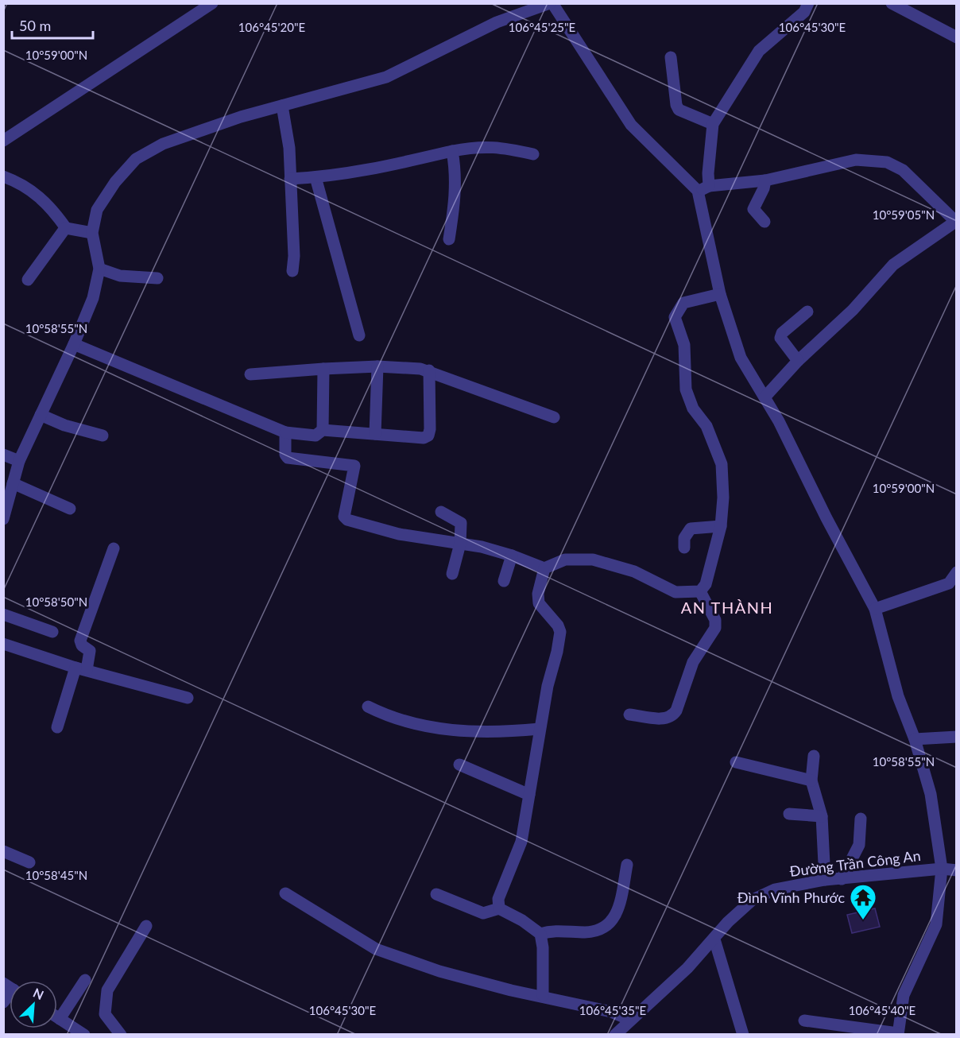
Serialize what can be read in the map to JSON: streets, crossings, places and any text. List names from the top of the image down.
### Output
{
  "streets": {
    "street": ["Đường Trần Công An"]
  },
  "districts": ["AN THÀNH"],
  "places": {
    "temple": ["Đình Vĩnh Phước"]
  },
  "scale_bar": "50 m",
  "north": "top right",
  "coordinates": [
    "106°45'20\"E",
    "106°45'25\"E",
    "106°45'30\"E",
    "10°59'00\"N",
    "10°59'05\"N",
    "10°58'55\"N",
    "10°58'50\"N",
    "10°58'45\"N",
    "106°45'35\"E",
    "106°45'40\"E"
  ]
}
